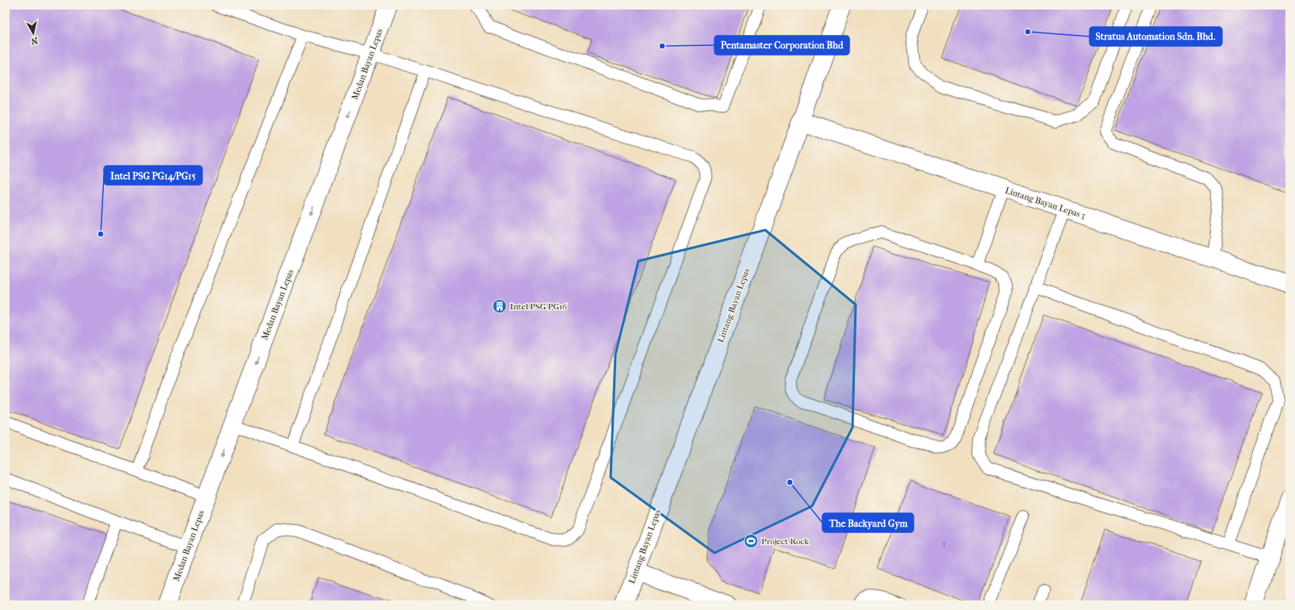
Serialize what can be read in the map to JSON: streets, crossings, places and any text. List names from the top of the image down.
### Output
{
  "streets": {
    "street": ["Medan Bayan Lepas", "Lintang Bayan Lepas 3", "Lintang Bayan Lepas"]
  },
  "crossings": [
    ["Lintang Bayan Lepas 3", "Lintang Bayan Lepas"]
  ],
  "one_way": ["Medan Bayan Lepas"],
  "places": {
    "other": [
      "Stratus Automation Sdn. Bhd.",
      "Pentamaster Corporation Bhd",
      "Intel PSG PG14/PG15",
      "The Backyard Gym"
    ],
    "building": ["Intel PSG PG16"],
    "sports": ["Project Rock"]
  },
  "house_numbers": ["3"],
  "north": "bottom"
}
